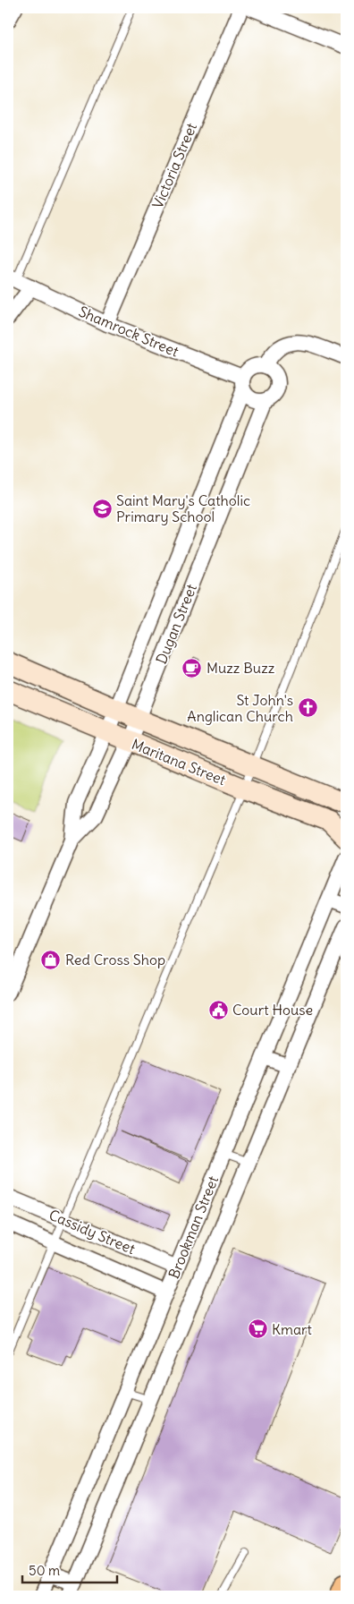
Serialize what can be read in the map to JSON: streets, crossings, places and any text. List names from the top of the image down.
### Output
{
  "streets": {
    "main road": ["Maritana Street"],
    "street": [
      "Victoria Street",
      "Shamrock Street",
      "Dugan Street",
      "Brookman Street",
      "Cassidy Street"
    ]
  },
  "crossings": [
    ["Victoria Street", "Shamrock Street"],
    ["Shamrock Street", "Dugan Street"],
    ["Dugan Street", "Maritana Street"],
    ["Brookman Street", "Cassidy Street"]
  ],
  "places": {
    "school or university": ["Saint Mary's Catholic Primary School"],
    "cafe": ["Muzz Buzz"],
    "church": ["St John's Anglican Church"],
    "shop": ["Red Cross Shop"],
    "public building": ["Court House"],
    "supermarket": ["Kmart"]
  },
  "scale_bar": "50 m"
}
